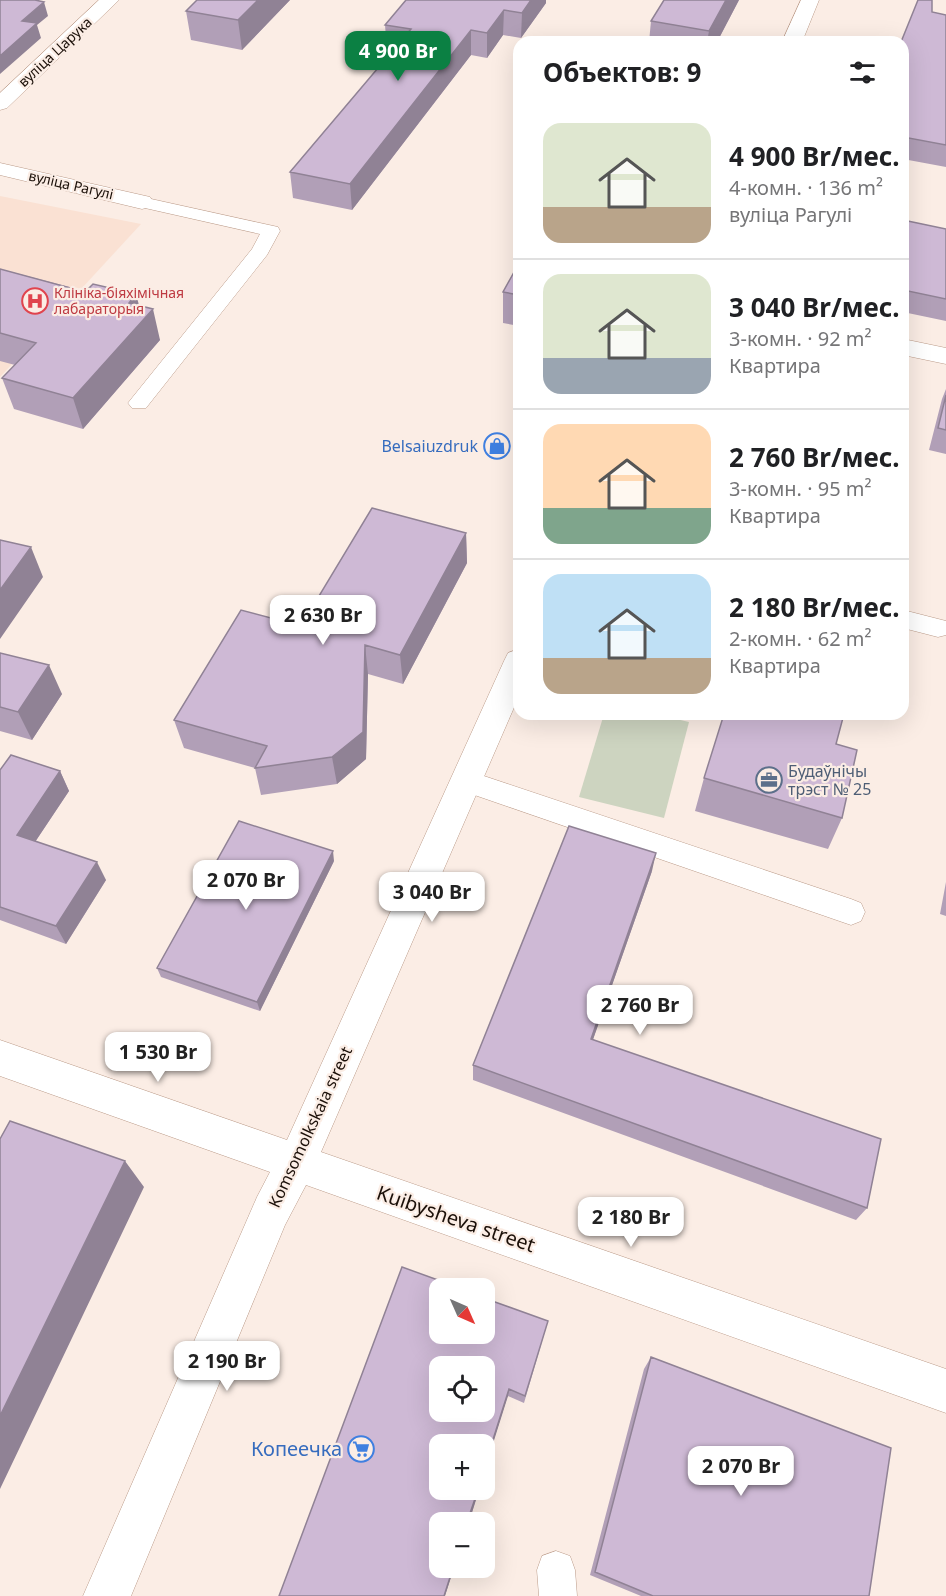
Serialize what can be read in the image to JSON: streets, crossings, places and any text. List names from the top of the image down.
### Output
{
  "streets": {
    "street": [
      "вуліца Царука",
      "вуліца Рагулі",
      "Komsomolkskaia street",
      "Kuibysheva street"
    ]
  },
  "crossings": [
    ["Komsomolkskaia street", "Kuibysheva street"]
  ],
  "places": {
    "hospital": ["Клініка-біяхімічная лабараторыя"],
    "shop": ["Belsaiuzdruk"],
    "office": ["Будаўнічы трэст № 25"],
    "supermarket": ["Копеечка"]
  },
  "north": "bottom right",
  "page": {
    "price": [
      "4 900 Br",
      "2 630 Br",
      "2 070 Br",
      "3 040 Br",
      "2 760 Br",
      "1 530 Br",
      "2 180 Br",
      "2 190 Br",
      "2 070 Br"
    ],
    "heading": "Объектов: 9",
    "list": [
      {
        "name": "4 900 Br/мес.",
        "note": "4-комн. · 136 m² · вуліца Рагулі"
      },
      {
        "name": "3 040 Br/мес.",
        "note": "3-комн. · 92 m² · Квартира"
      },
      {
        "name": "2 760 Br/мес.",
        "note": "3-комн. · 95 m² · Квартира"
      },
      {
        "name": "2 180 Br/мес.",
        "note": "2-комн. · 62 m² · Квартира"
      }
    ],
    "map_buttons": ["+", "−"]
  }
}
